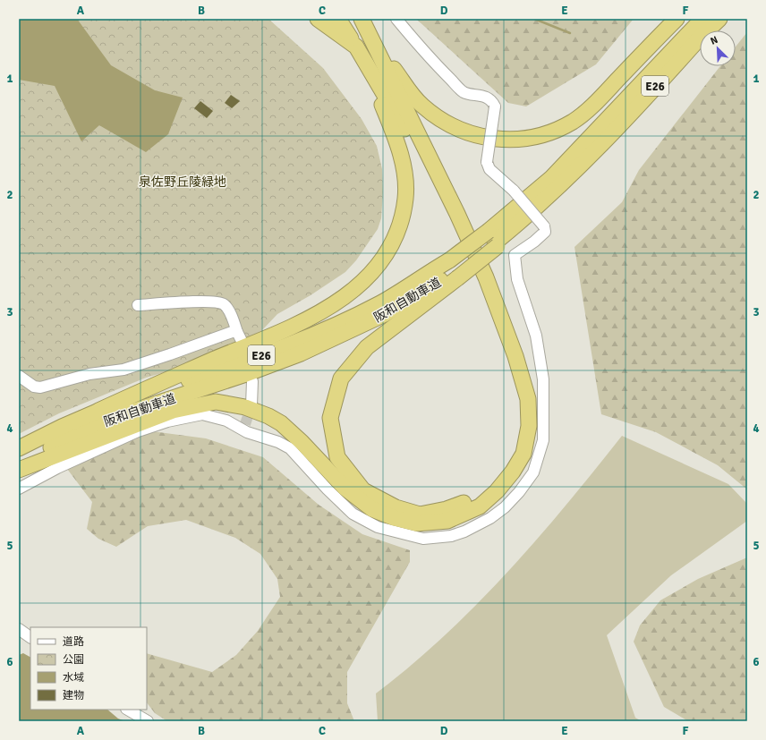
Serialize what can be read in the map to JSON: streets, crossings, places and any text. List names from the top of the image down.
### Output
{
  "streets": {
    "highway": ["E26", "阪和自動車道"]
  },
  "parks": ["泉佐野丘陵緑地"],
  "legend": [
    "道路",
    "公園",
    "水域",
    "建物"
  ],
  "north": "top left",
  "grid": {
    "columns": [
      "A",
      "B",
      "C",
      "D",
      "E",
      "F"
    ],
    "rows": [
      "1",
      "2",
      "3",
      "4",
      "5",
      "6"
    ]
  }
}
